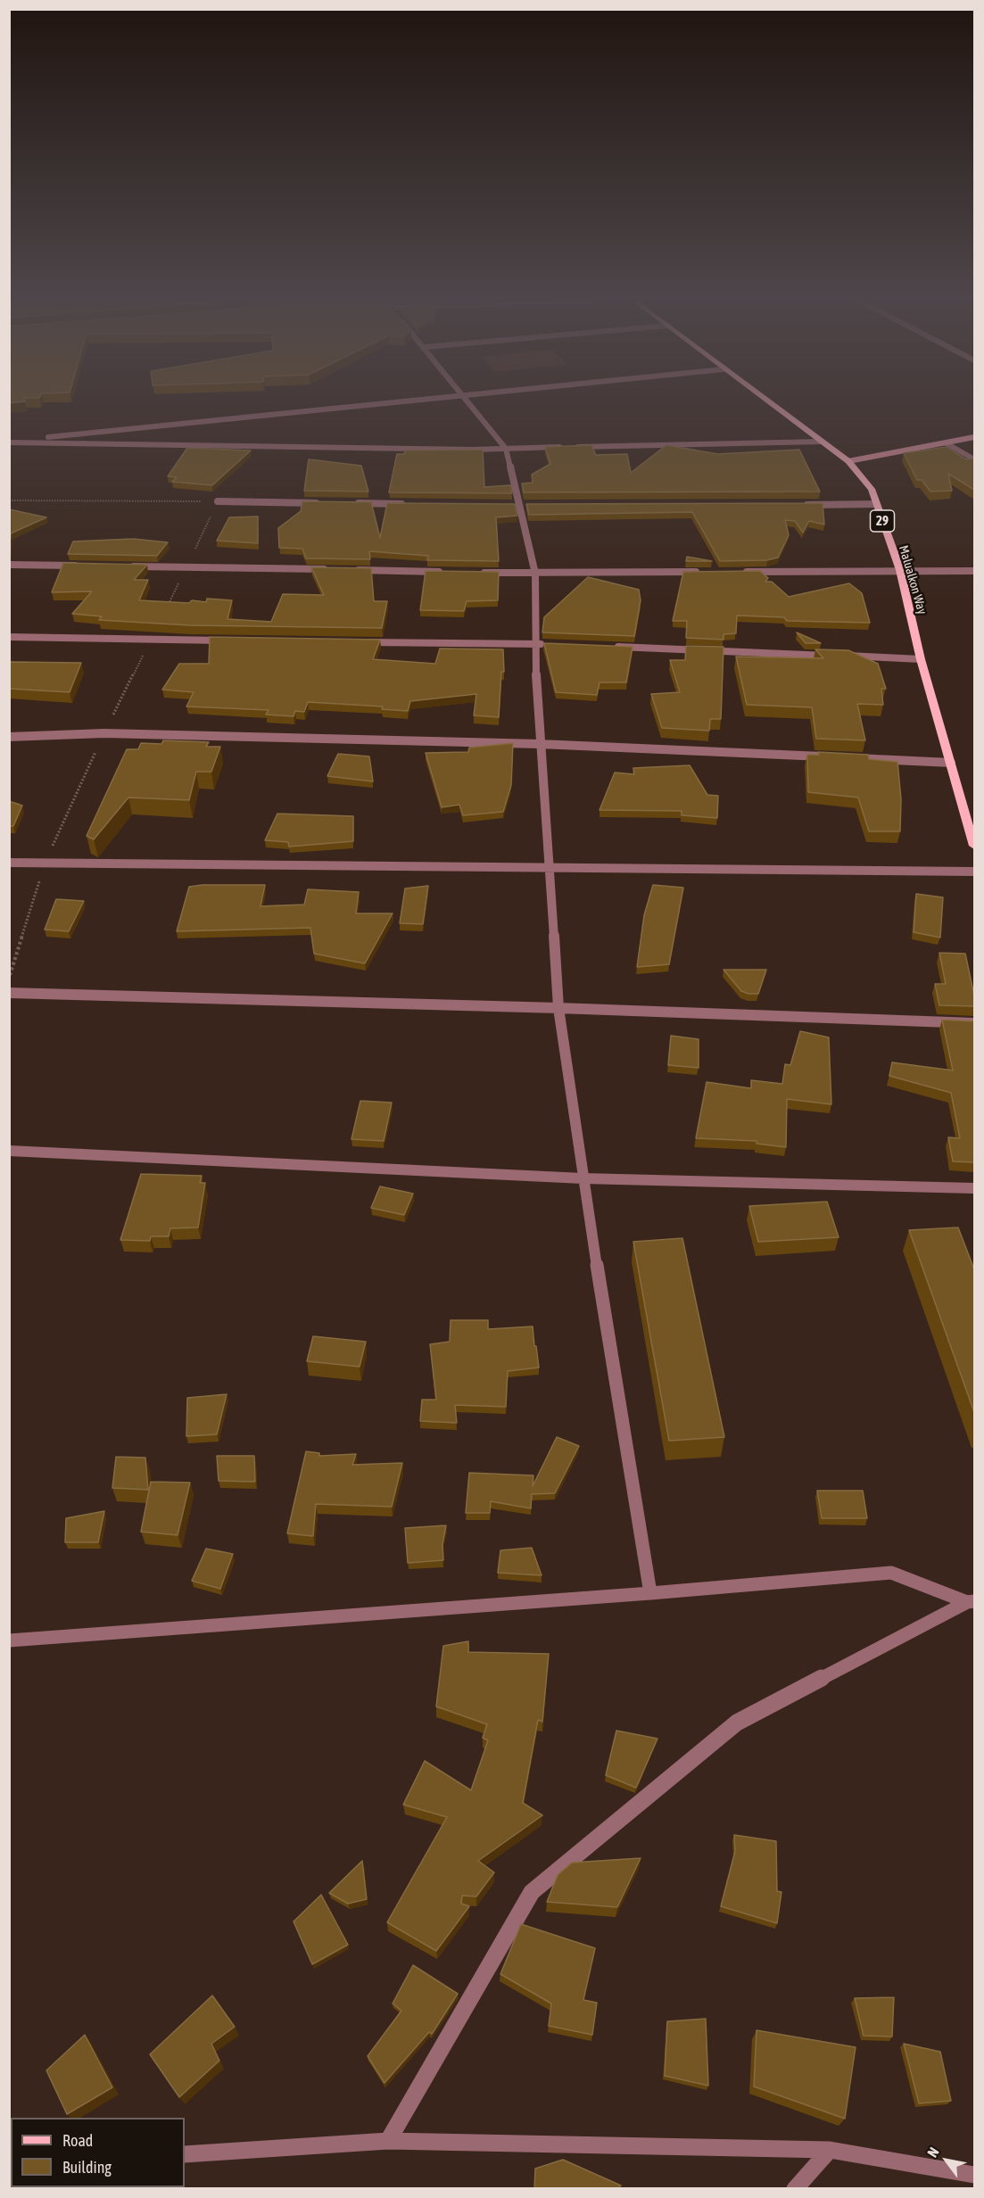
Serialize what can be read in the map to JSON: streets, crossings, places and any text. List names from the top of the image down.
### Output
{
  "streets": {
    "main road": ["29", "Malualkon Way"]
  },
  "legend": ["Road", "Building"],
  "north": "top left"
}
